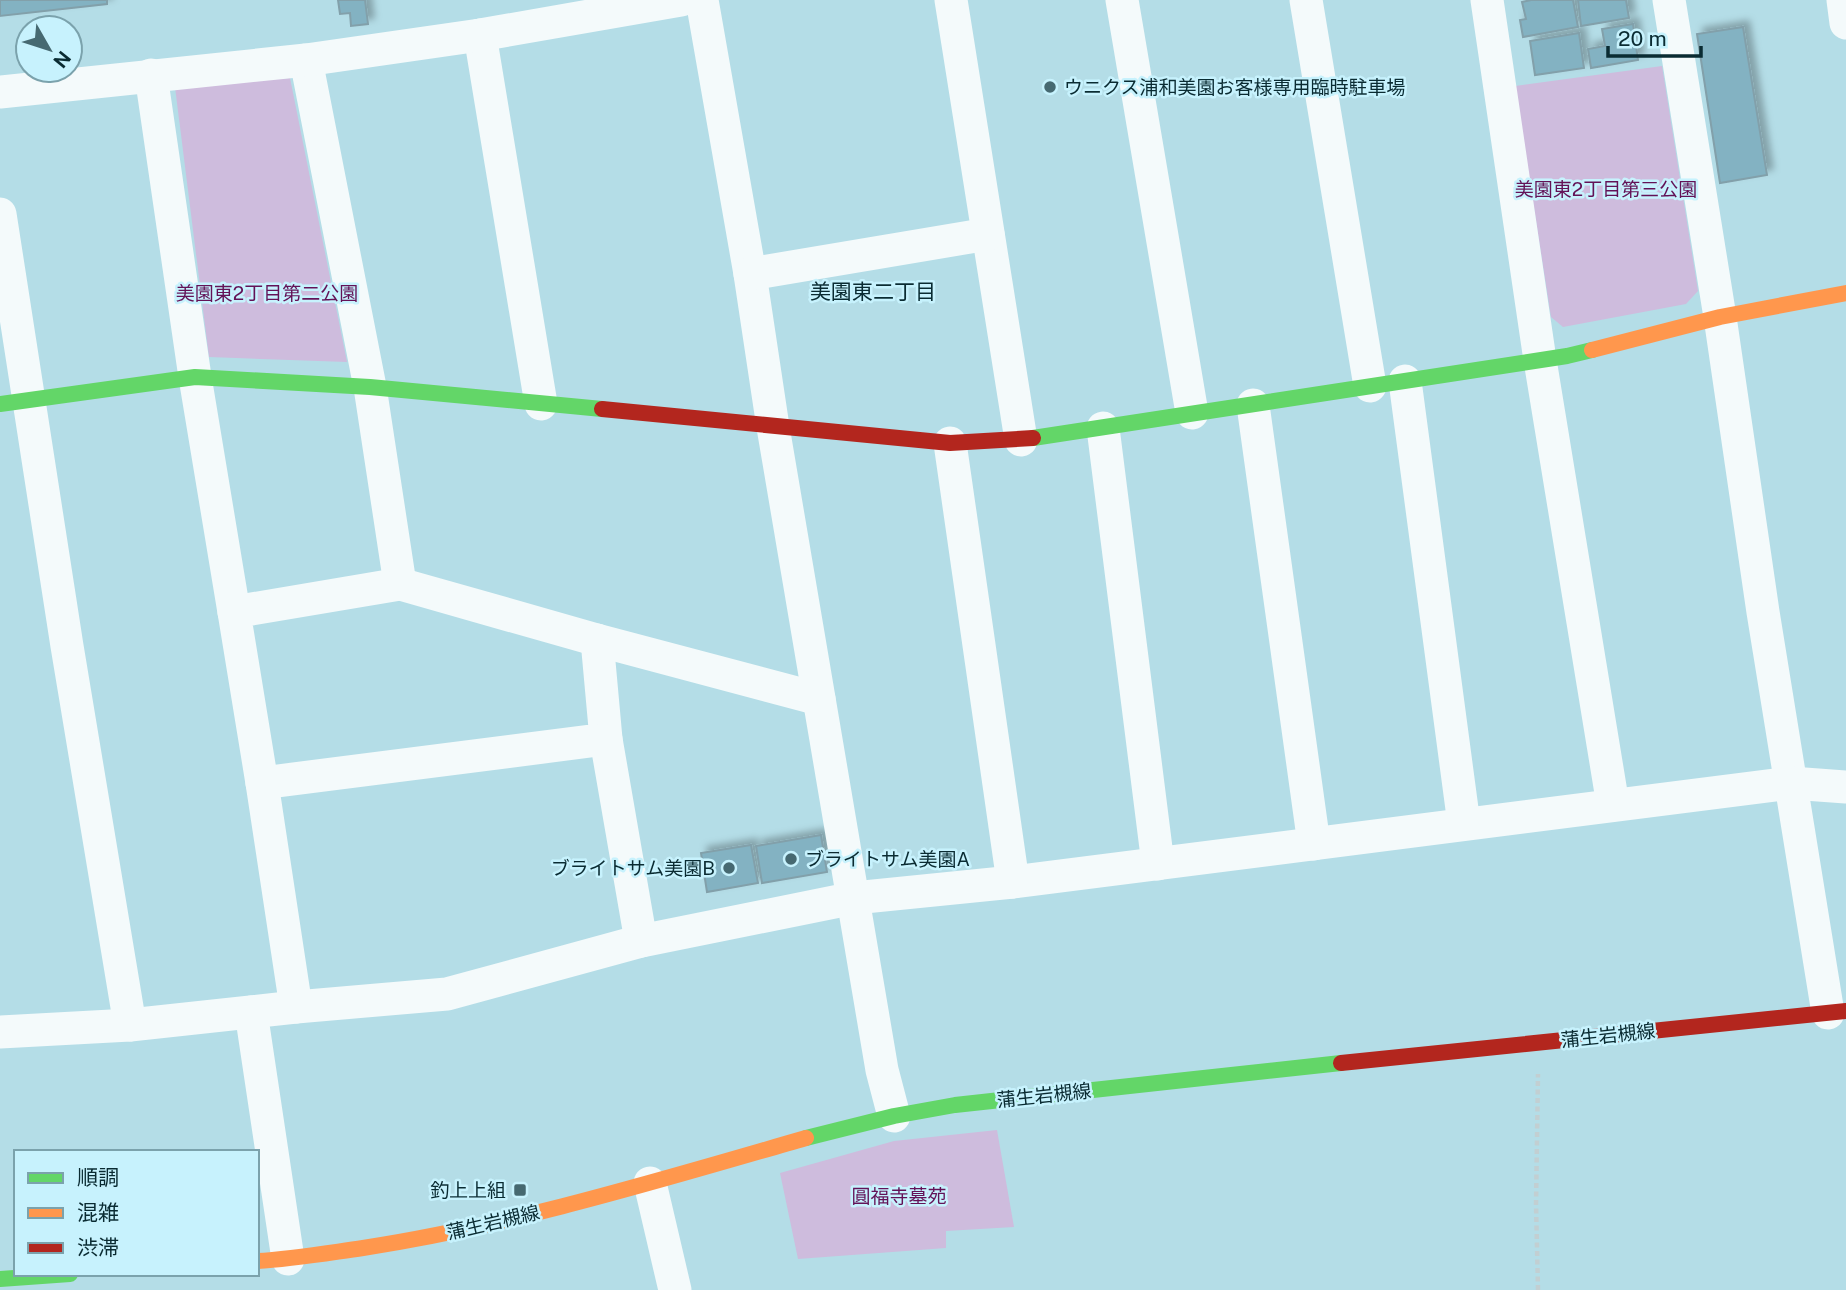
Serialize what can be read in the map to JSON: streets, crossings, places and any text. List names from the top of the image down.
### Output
{
  "streets": {
    "street": ["蒲生岩槻線"]
  },
  "districts": ["美園東二丁目"],
  "parks": ["美園東2丁目第三公園", "美園東2丁目第二公園", "圓福寺墓苑"],
  "places": {
    "other": ["ウニクス浦和美園お客様専用臨時駐車場", "ブライトサム美園A", "ブライトサム美園B"],
    "transit": ["釣上上組"]
  },
  "legend": ["順調", "混雑", "渋滞"],
  "scale_bar": "20 m",
  "north": "bottom right"
}
